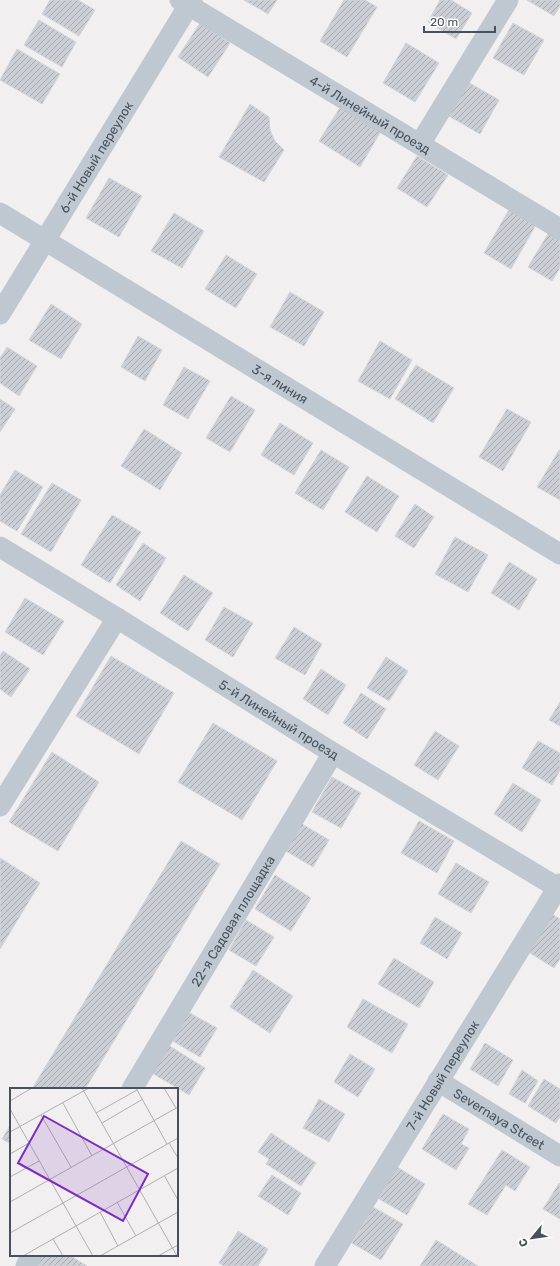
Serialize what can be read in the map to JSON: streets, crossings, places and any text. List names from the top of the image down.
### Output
{
  "streets": {
    "street": [
      "4-й Линейный проезд",
      "6-й Новый переулок",
      "3-я линия",
      "5-й Линейный проезд",
      "22-я Садовая площадка",
      "7-й Новый переулок",
      "Severnaya Street"
    ]
  },
  "crossings": [
    ["4-й Линейный проезд", "6-й Новый переулок"],
    ["6-й Новый переулок", "3-я линия"],
    ["5-й Линейный проезд", "22-я Садовая площадка"],
    ["5-й Линейный проезд", "7-й Новый переулок"],
    ["7-й Новый переулок", "Severnaya Street"]
  ],
  "scale_bar": "20 m",
  "north": "bottom left"
}
